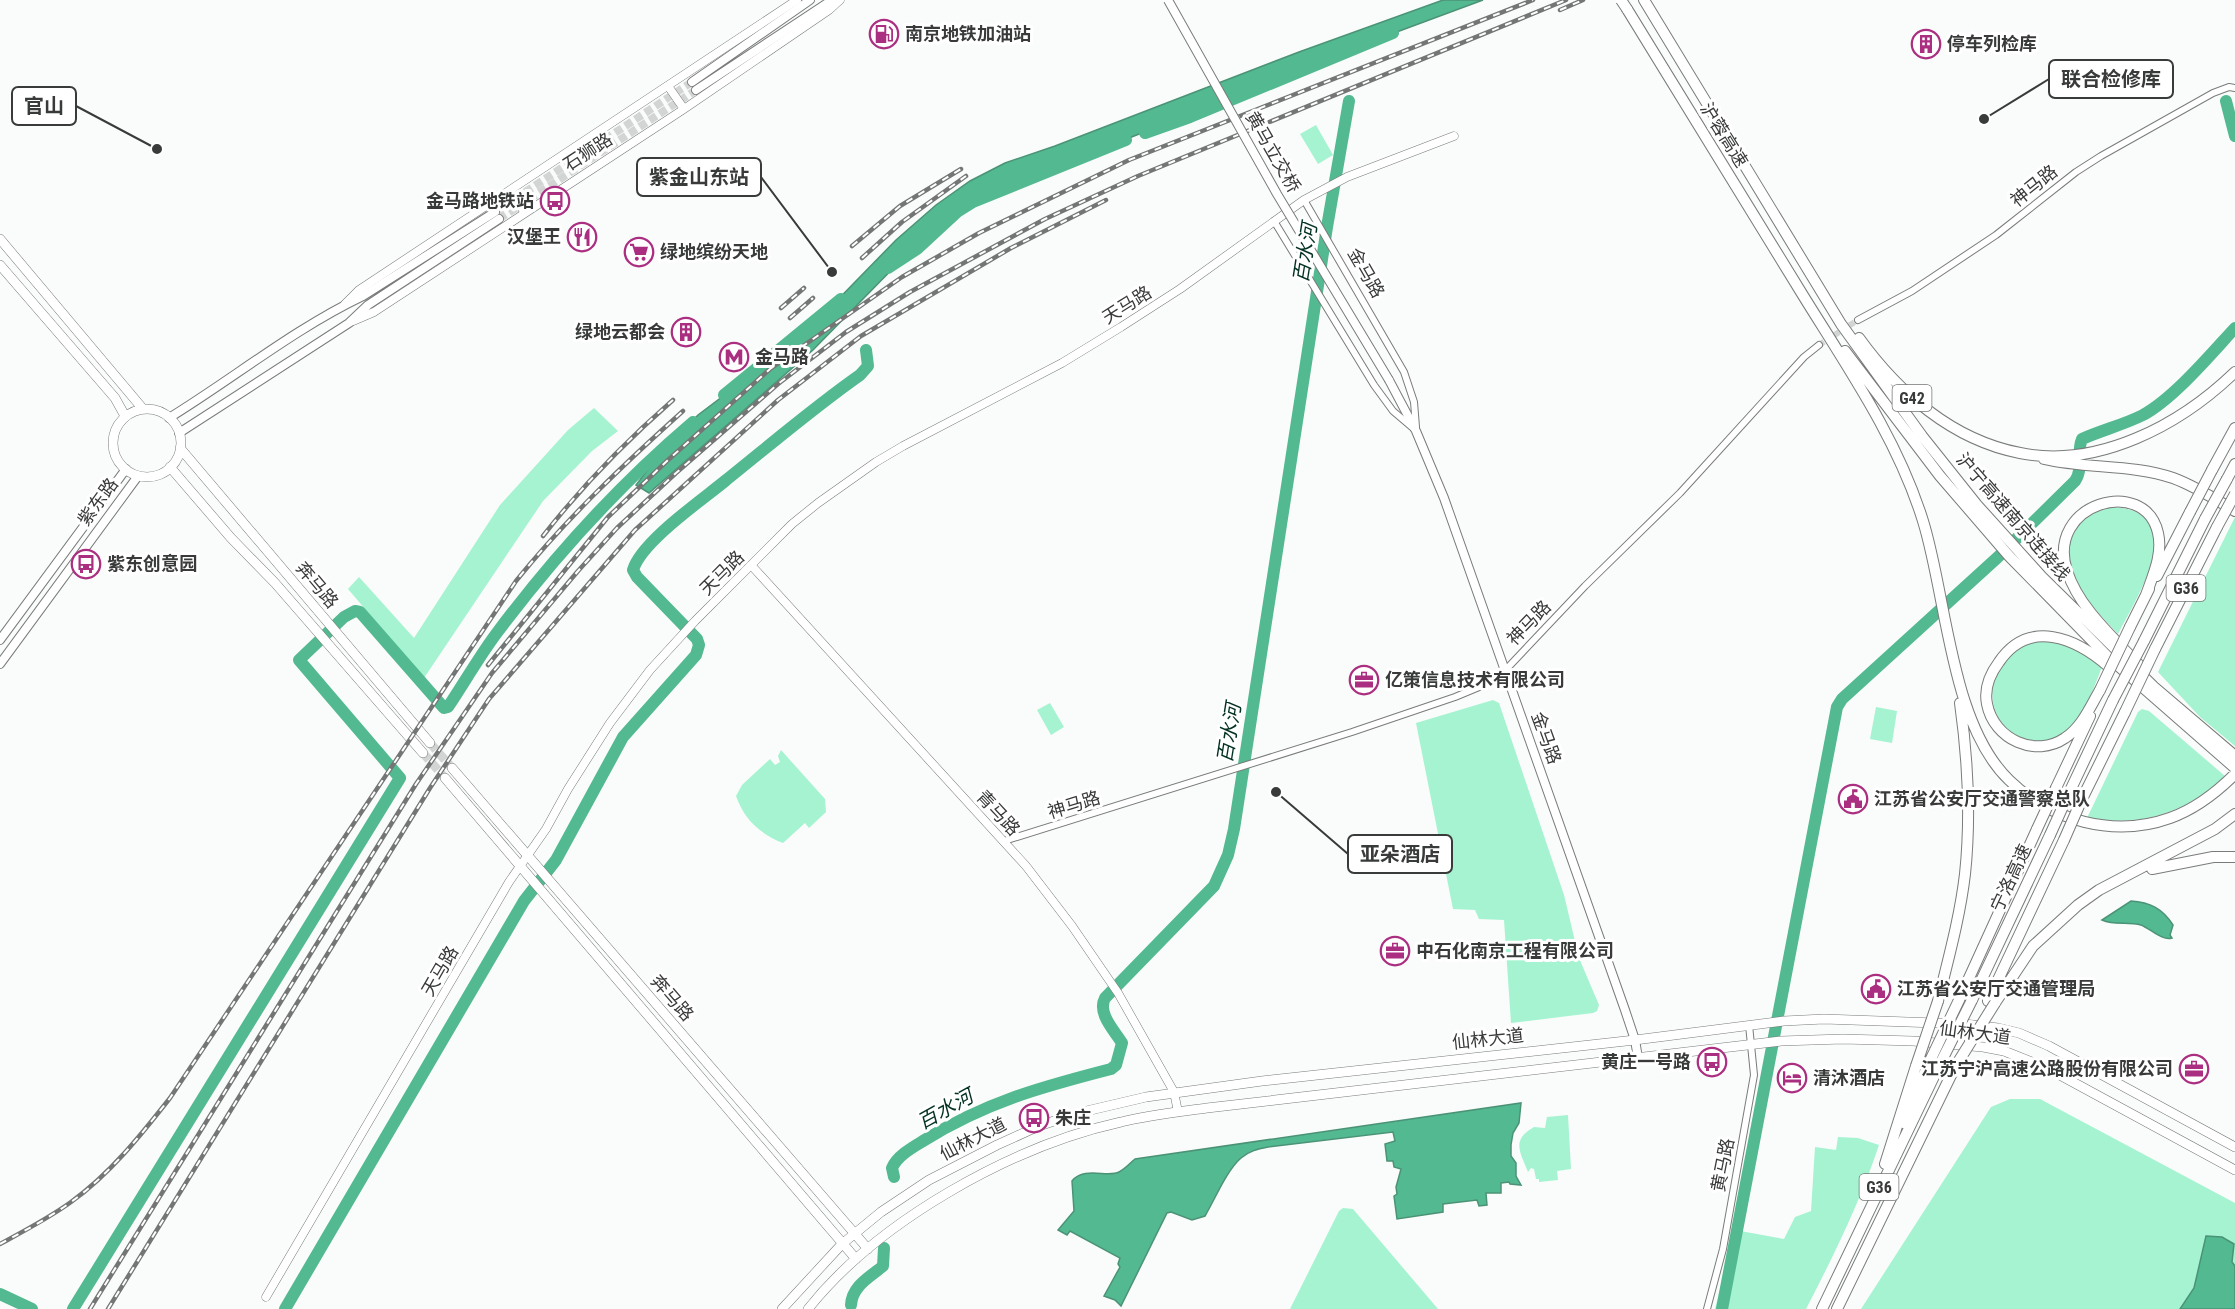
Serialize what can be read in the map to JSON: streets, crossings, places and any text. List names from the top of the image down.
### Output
{
  "streets": {
    "highway": [
      "沪蓉高速",
      "G42",
      "沪宁高速南京连接线",
      "G36",
      "宁洛高速"
    ],
    "main road": [
      "石狮路",
      "黄马立交桥",
      "金马路",
      "紫东路",
      "奔马路",
      "仙林大道"
    ],
    "street": [
      "神马路",
      "天马路",
      "青马路",
      "黄马路"
    ]
  },
  "crossings": [
    ["沪蓉高速", "G42"],
    ["沪蓉高速", "沪宁高速南京连接线"],
    ["石狮路", "紫东路"],
    ["石狮路", "奔马路"],
    ["黄马立交桥", "金马路"],
    ["神马路", "金马路"],
    ["神马路", "青马路"],
    ["金马路", "天马路"],
    ["金马路", "仙林大道"],
    ["天马路", "奔马路"],
    ["天马路", "青马路"],
    ["G42", "沪宁高速南京连接线"],
    ["紫东路", "奔马路"],
    ["奔马路", "仙林大道"],
    ["青马路", "仙林大道"],
    ["仙林大道", "黄马路"]
  ],
  "water": ["百水河"],
  "places": {
    "fuel station": ["南京地铁加油站"],
    "building": ["停车列检库", "绿地云都会"],
    "other": [
      "联合检修库",
      "官山",
      "紫金山东站",
      "亚朵酒店"
    ],
    "bus stop": [
      "金马路地铁站",
      "紫东创意园",
      "黄庄一号路",
      "朱庄"
    ],
    "restaurant": ["汉堡王"],
    "supermarket": ["绿地缤纷天地"],
    "metro station": ["金马路"],
    "office": ["亿策信息技术有限公司", "中石化南京工程有限公司", "江苏宁沪高速公路股份有限公司"],
    "public building": ["江苏省公安厅交通警察总队", "江苏省公安厅交通管理局"],
    "hotel": ["清沐酒店"]
  }
}
